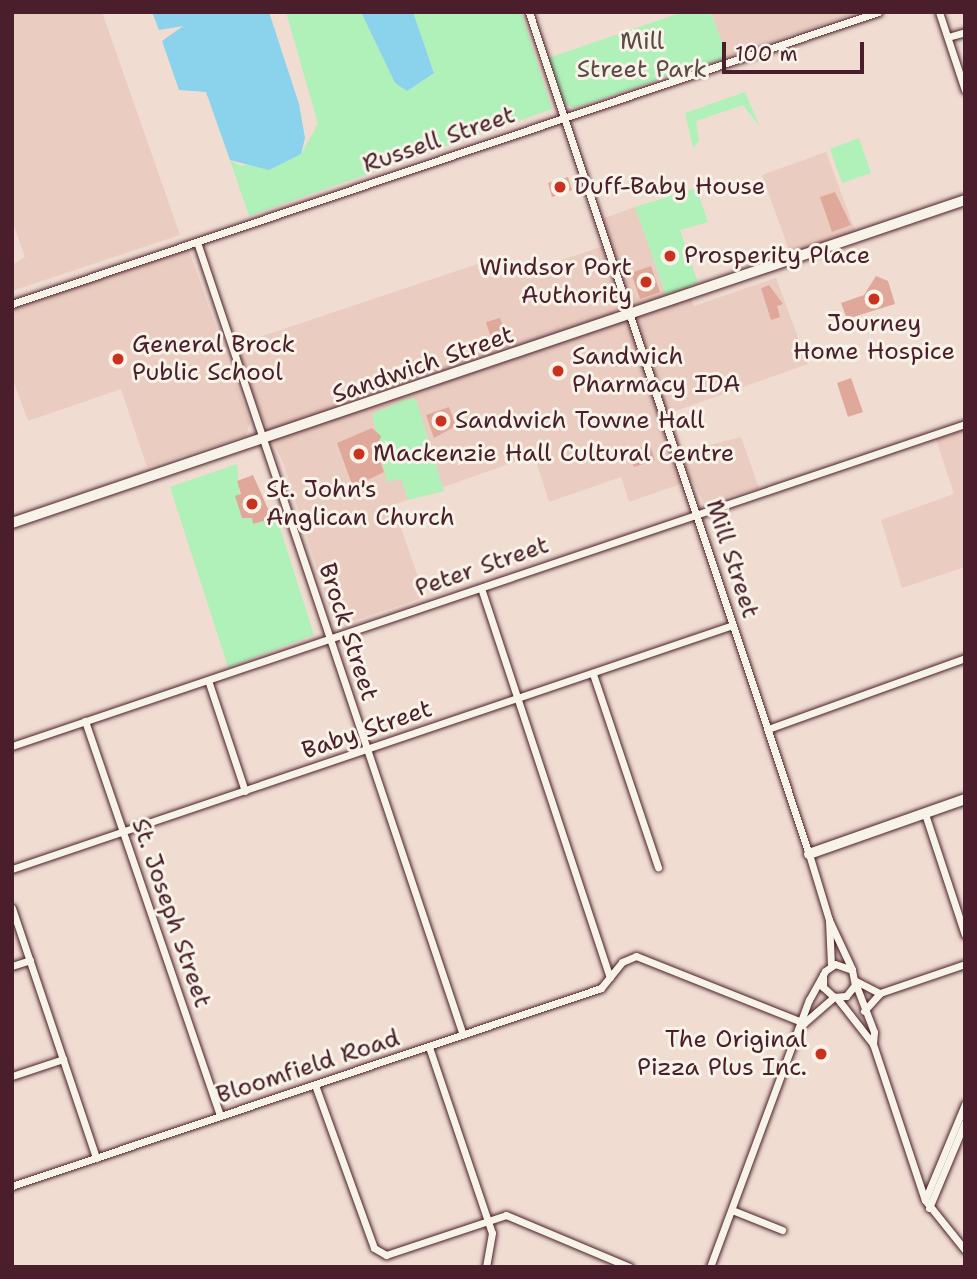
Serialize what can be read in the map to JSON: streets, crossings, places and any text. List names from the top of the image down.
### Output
{
  "streets": {
    "main road": ["Sandwich Street"],
    "street": [
      "Russell Street",
      "Mill Street",
      "Peter Street",
      "Brock Street",
      "Baby Street",
      "St. Joseph Street",
      "Bloomfield Road"
    ]
  },
  "crossings": [
    ["Russell Street", "Mill Street"],
    ["Russell Street", "Brock Street"],
    ["Sandwich Street", "Mill Street"],
    ["Sandwich Street", "Brock Street"],
    ["Mill Street", "Peter Street"],
    ["Mill Street", "Baby Street"],
    ["Peter Street", "Brock Street"],
    ["Peter Street", "St. Joseph Street"],
    ["Brock Street", "Baby Street"],
    ["Brock Street", "Bloomfield Road"],
    ["Baby Street", "St. Joseph Street"],
    ["St. Joseph Street", "Bloomfield Road"]
  ],
  "parks": ["Mill Street Park"],
  "places": [
    "Duff-Baby House",
    "Prosperity Place",
    "Windsor Port Authority",
    "Journey Home Hospice",
    "General Brock Public School",
    "Sandwich Pharmacy IDA",
    "Sandwich Towne Hall",
    "Mackenzie Hall Cultural Centre",
    "St. John's Anglican Church",
    "The Original Pizza Plus Inc."
  ],
  "scale_bar": "100 m"
}
